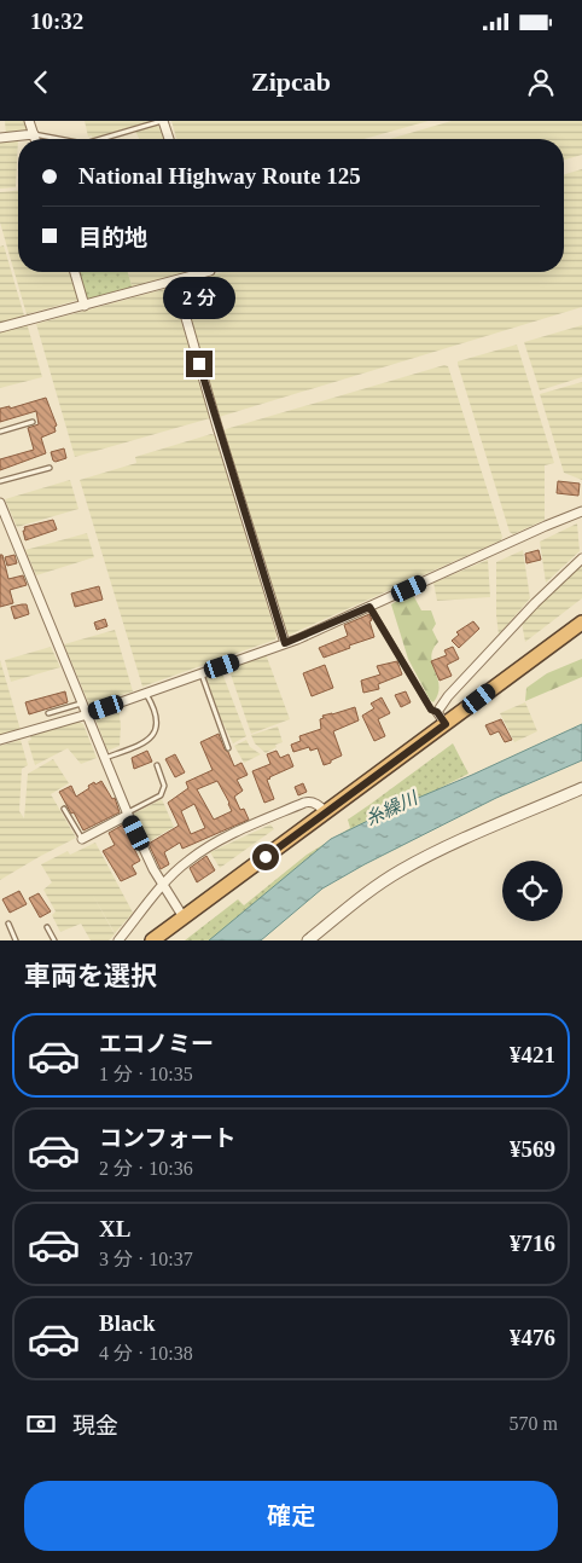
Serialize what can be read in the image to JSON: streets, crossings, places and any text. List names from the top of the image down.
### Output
{
  "water": ["糸繰川"],
  "page": {
    "status": "10:32",
    "header": "Zipcab",
    "banner": ["National Highway Route 125", "目的地"],
    "bubble": "2 分",
    "heading": "車両を選択",
    "list": [
      {
        "name": "エコノミー",
        "note": "1 分 · 10:35",
        "value": "¥421"
      },
      {
        "name": "コンフォート",
        "note": "2 分 · 10:36",
        "value": "¥569"
      },
      {
        "name": "XL",
        "note": "3 分 · 10:37",
        "value": "¥716"
      },
      {
        "name": "Black",
        "note": "4 分 · 10:38",
        "value": "¥476"
      }
    ],
    "pay": ["現金", "570 m"],
    "buttons": "確定"
  }
}
